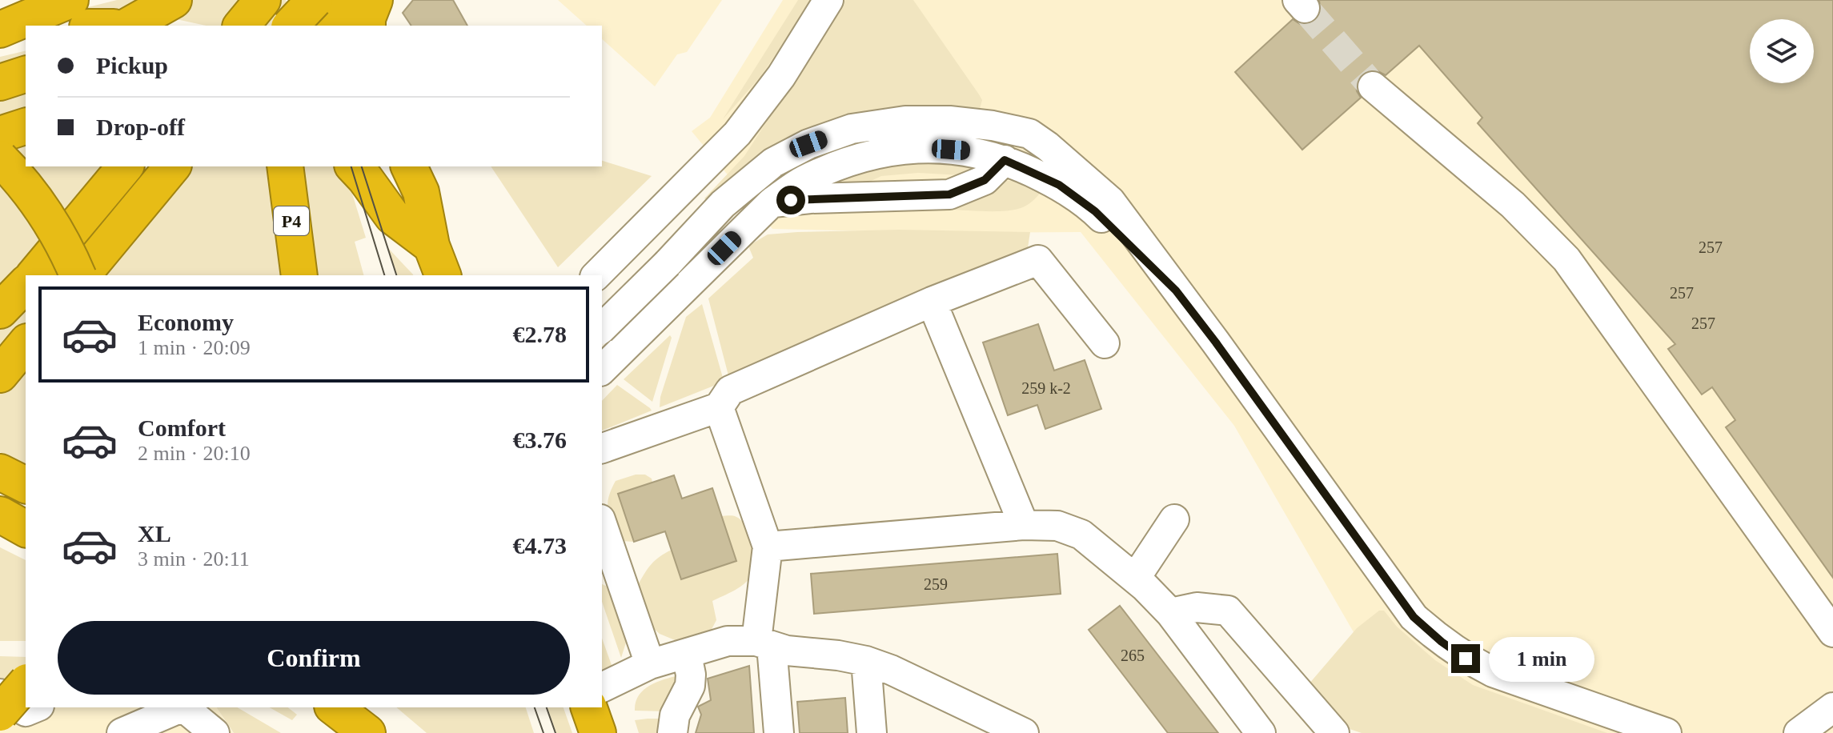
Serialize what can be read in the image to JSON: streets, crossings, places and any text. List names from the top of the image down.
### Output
{
  "streets": {
    "highway": ["P4"]
  },
  "house_numbers": [
    "257",
    "257",
    "257",
    "259 k-2",
    "259",
    "265"
  ],
  "page": {
    "banner": ["Pickup", "Drop-off"],
    "list": [
      {
        "name": "Economy",
        "note": "1 min · 20:09",
        "value": "€2.78"
      },
      {
        "name": "Comfort",
        "note": "2 min · 20:10",
        "value": "€3.76"
      },
      {
        "name": "XL",
        "note": "3 min · 20:11",
        "value": "€4.73"
      }
    ],
    "buttons": "Confirm",
    "bubble": "1 min"
  }
}
